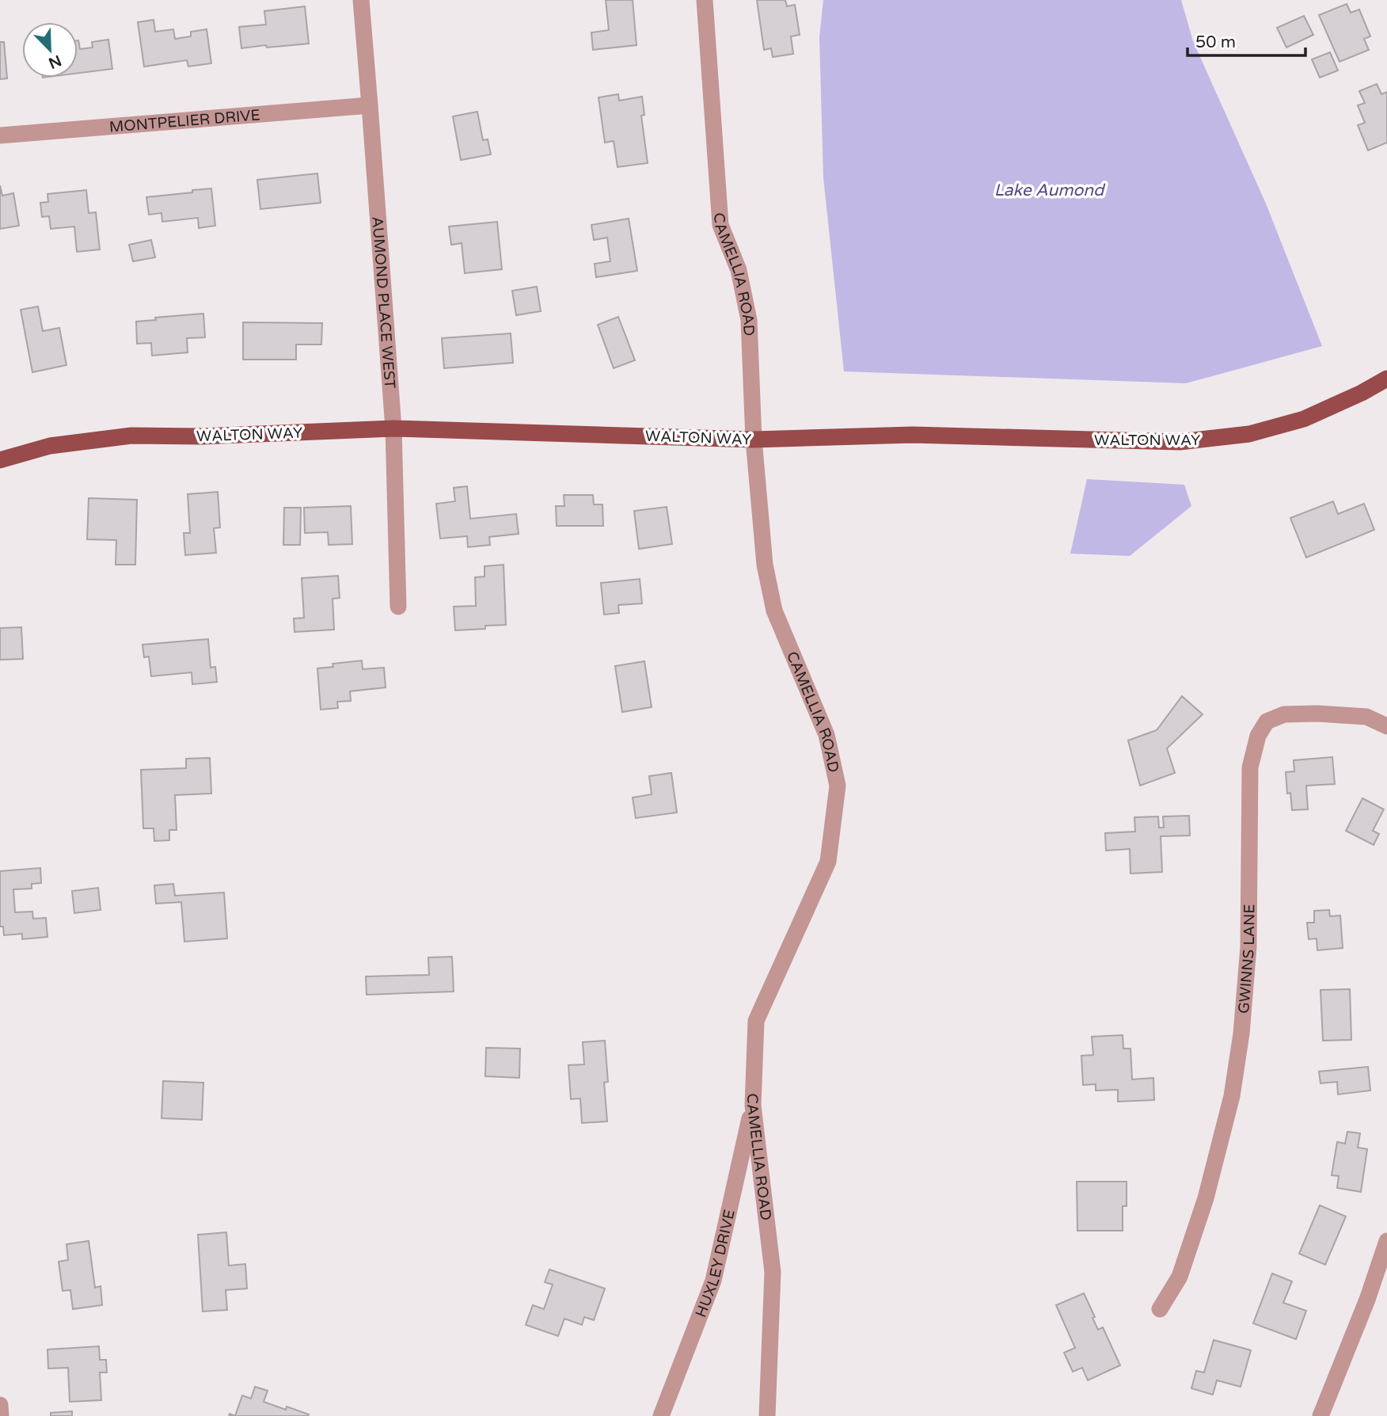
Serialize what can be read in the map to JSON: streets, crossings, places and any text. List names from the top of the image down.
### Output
{
  "streets": {
    "main road": ["WALTON WAY"],
    "street": [
      "MONTPELIER DRIVE",
      "CAMELLIA ROAD",
      "AUMOND PLACE WEST",
      "GWINNS LANE",
      "HUXLEY DRIVE"
    ]
  },
  "crossings": [
    ["MONTPELIER DRIVE", "AUMOND PLACE WEST"],
    ["CAMELLIA ROAD", "WALTON WAY"],
    ["CAMELLIA ROAD", "HUXLEY DRIVE"],
    ["AUMOND PLACE WEST", "WALTON WAY"]
  ],
  "water": ["Lake Aumond"],
  "scale_bar": "50 m",
  "north": "bottom right"
}
